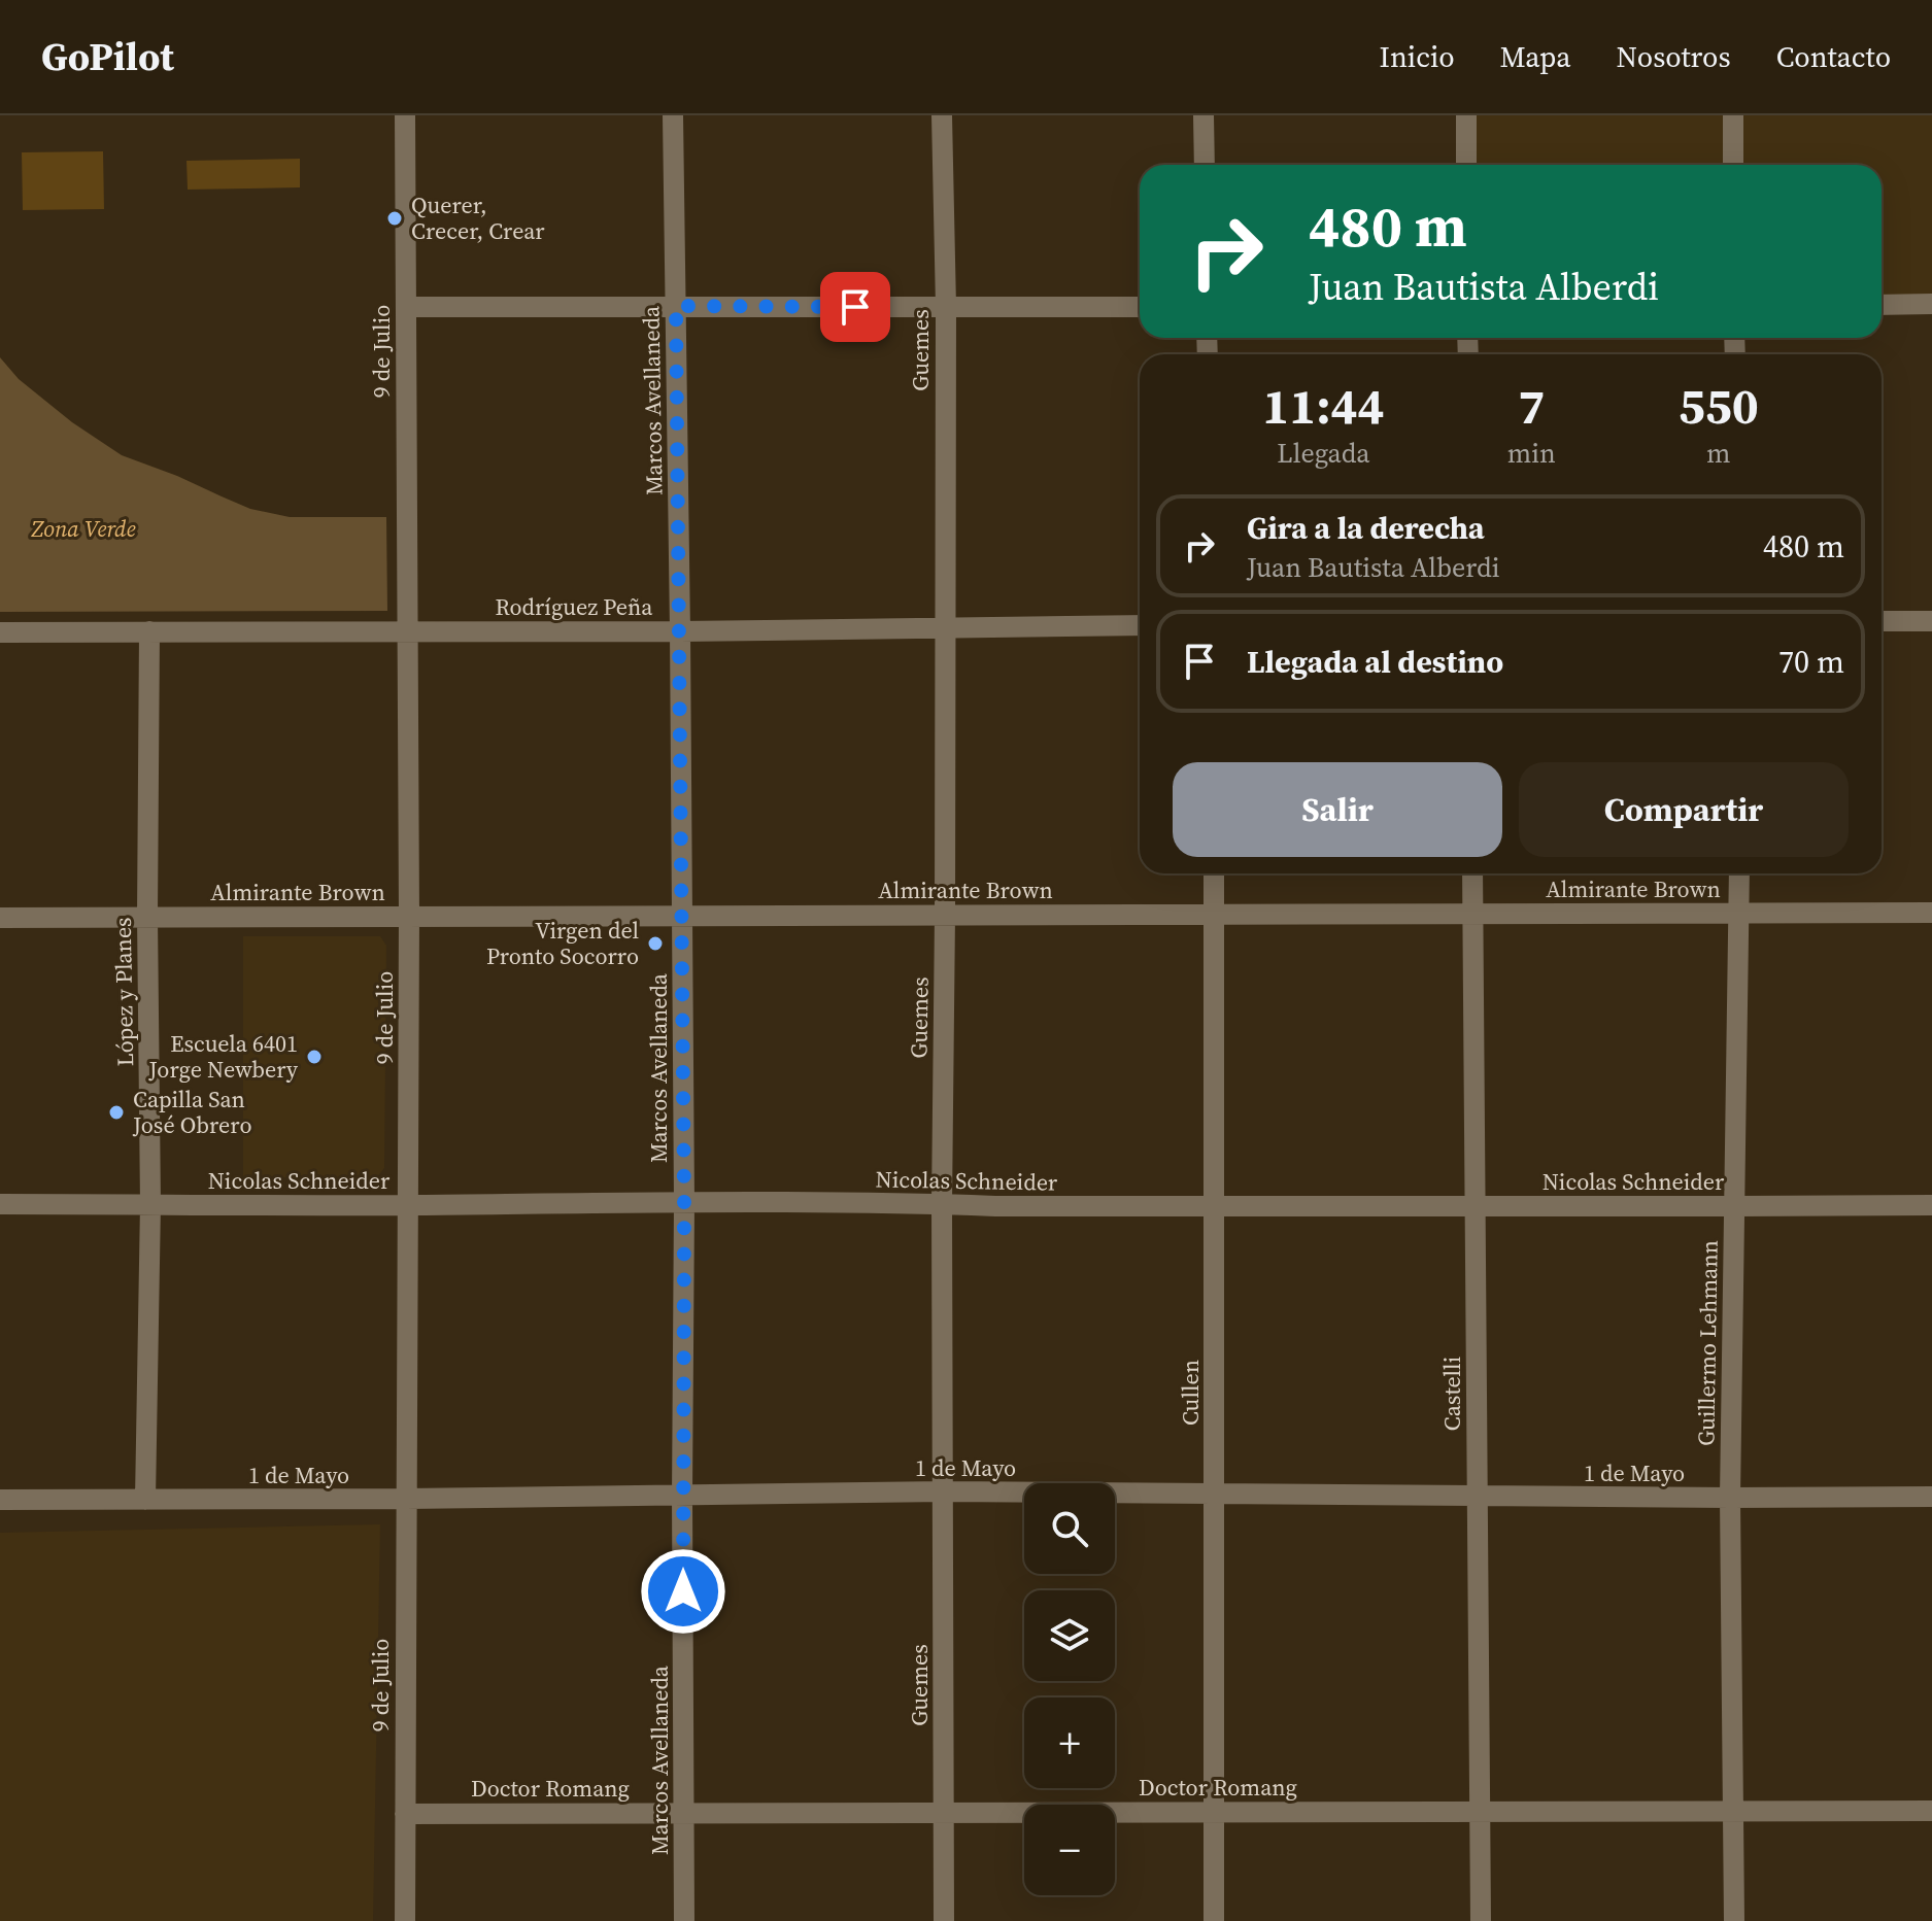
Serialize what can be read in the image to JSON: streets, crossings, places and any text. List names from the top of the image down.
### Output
{
  "streets": {
    "street": [
      "Guemes",
      "9 de Julio",
      "Marcos Avellaneda",
      "Rodríguez Peña",
      "Almirante Brown",
      "López y Planes",
      "Nicolas Schneider",
      "Guillermo Lehmann",
      "Cullen",
      "Castelli",
      "1 de Mayo",
      "Doctor Romang"
    ]
  },
  "crossings": [
    ["Guemes", "Rodríguez Peña"],
    ["Guemes", "Almirante Brown"],
    ["Guemes", "Nicolas Schneider"],
    ["Guemes", "1 de Mayo"],
    ["Guemes", "Doctor Romang"],
    ["9 de Julio", "Rodríguez Peña"],
    ["9 de Julio", "Almirante Brown"],
    ["9 de Julio", "Nicolas Schneider"],
    ["9 de Julio", "1 de Mayo"],
    ["9 de Julio", "Doctor Romang"],
    ["Marcos Avellaneda", "Rodríguez Peña"],
    ["Marcos Avellaneda", "Almirante Brown"],
    ["Marcos Avellaneda", "Nicolas Schneider"],
    ["Marcos Avellaneda", "1 de Mayo"],
    ["Marcos Avellaneda", "Doctor Romang"],
    ["Rodríguez Peña", "López y Planes"],
    ["Almirante Brown", "López y Planes"],
    ["Almirante Brown", "Guillermo Lehmann"],
    ["Almirante Brown", "Cullen"],
    ["Almirante Brown", "Castelli"],
    ["López y Planes", "Nicolas Schneider"],
    ["López y Planes", "1 de Mayo"],
    ["Nicolas Schneider", "Guillermo Lehmann"],
    ["Nicolas Schneider", "Cullen"],
    ["Nicolas Schneider", "Castelli"],
    ["Guillermo Lehmann", "1 de Mayo"],
    ["Guillermo Lehmann", "Doctor Romang"],
    ["Cullen", "1 de Mayo"],
    ["Cullen", "Doctor Romang"],
    ["Castelli", "1 de Mayo"],
    ["Castelli", "Doctor Romang"]
  ],
  "parks": ["Zona Verde"],
  "places": [
    "Querer, Crecer, Crear",
    "Virgen del Pronto Socorro",
    "Escuela 6401 Jorge Newbery",
    "Capilla San José Obrero"
  ],
  "page": {
    "header": "GoPilot",
    "nav": [
      "Inicio",
      "Mapa",
      "Nosotros",
      "Contacto"
    ],
    "turn": ["480 m", "Juan Bautista Alberdi"],
    "eta": [
      "11:44",
      "Llegada",
      "7",
      "min",
      "550",
      "m"
    ],
    "list": [
      {
        "name": "Gira a la derecha",
        "note": "Juan Bautista Alberdi",
        "value": "480 m"
      },
      {
        "name": "Llegada al destino",
        "value": "70 m"
      }
    ],
    "buttons": ["Salir", "Compartir"],
    "map_buttons": ["+", "−"]
  }
}
